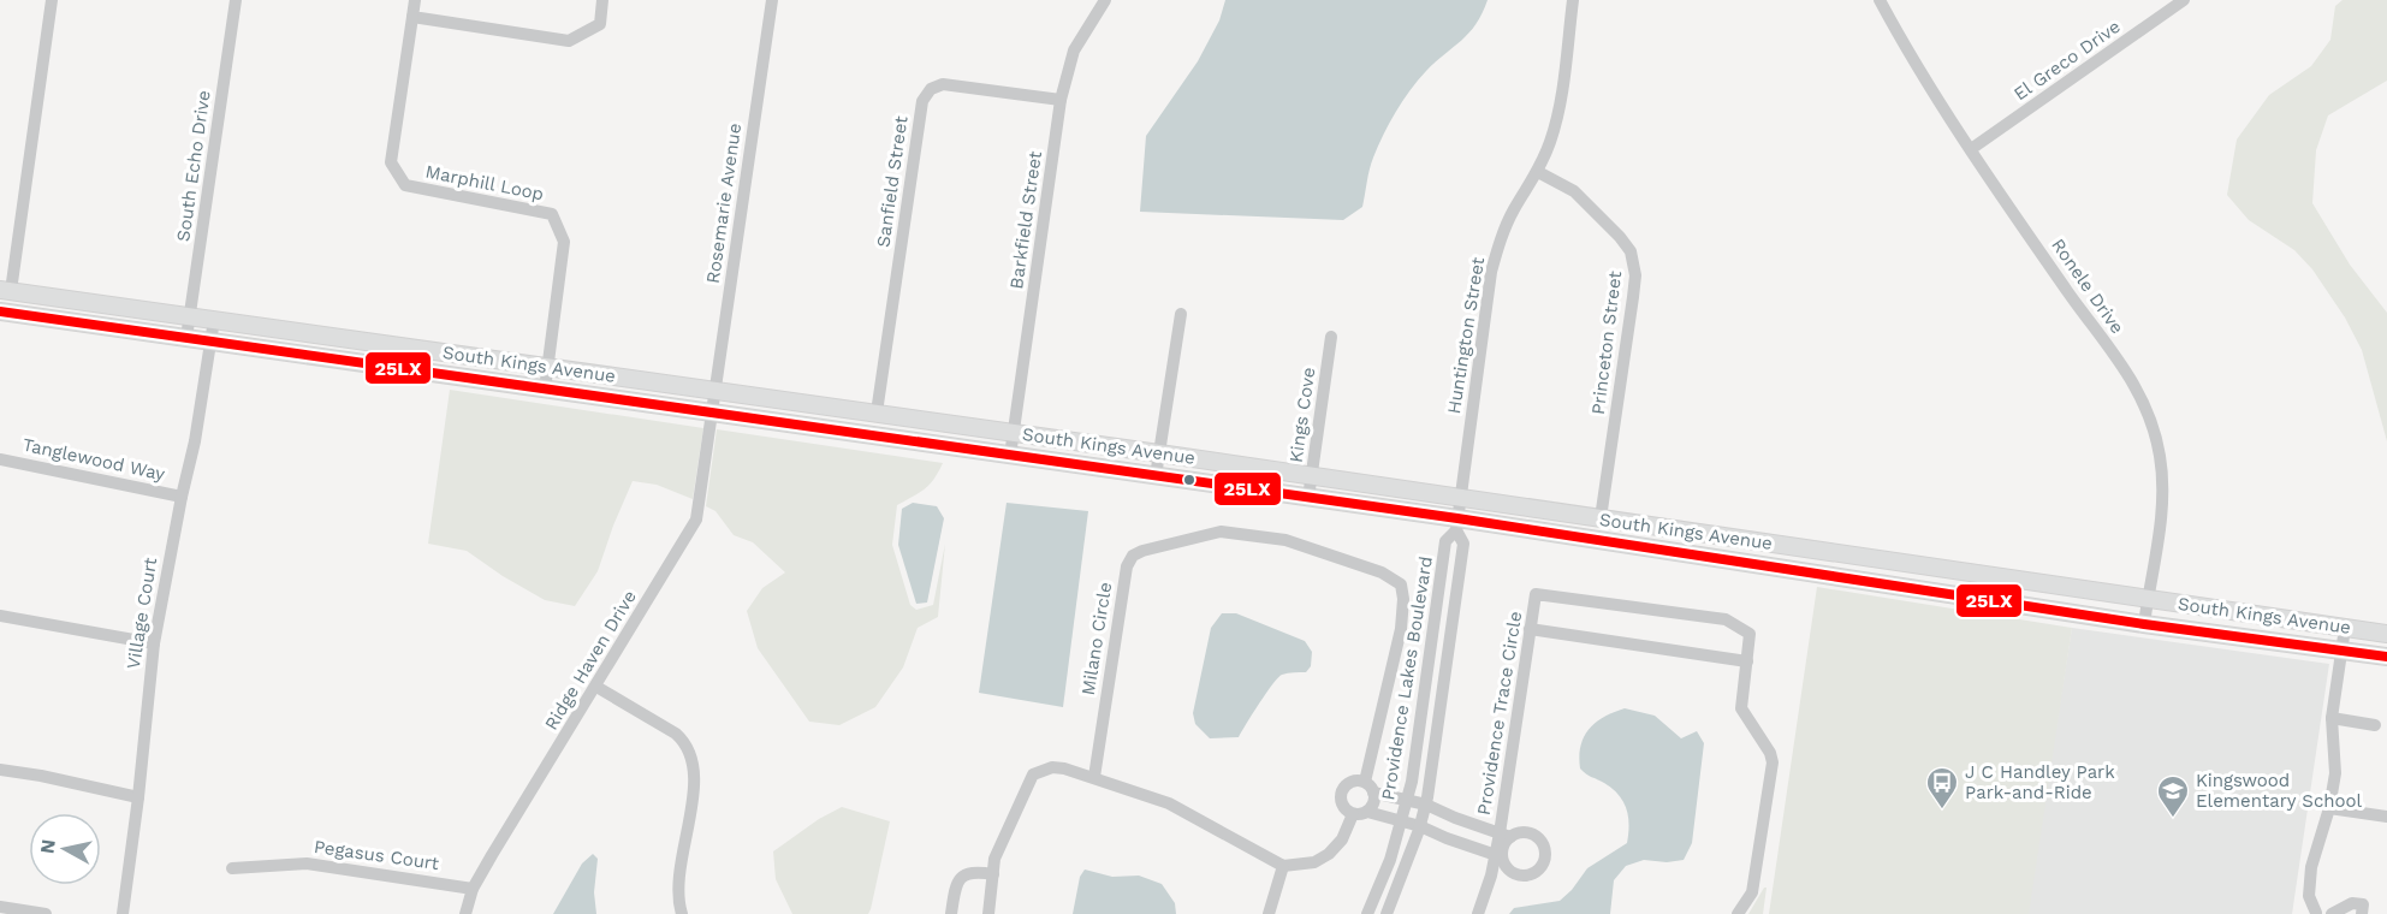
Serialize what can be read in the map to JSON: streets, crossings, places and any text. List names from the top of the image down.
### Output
{
  "streets": {
    "main road": ["South Kings Avenue"],
    "street": [
      "El Greco Drive",
      "South Echo Drive",
      "Sanfield Street",
      "Marphill Loop",
      "Rosemarie Avenue",
      "Barkfield Street",
      "Ronele Drive",
      "Huntington Street",
      "Princeton Street",
      "Kings Cove",
      "Tanglewood Way",
      "Village Court",
      "Milano Circle",
      "Ridge Haven Drive",
      "Providence Lakes Boulevard",
      "Providence Trace Circle",
      "Pegasus Court"
    ]
  },
  "crossings": [
    ["El Greco Drive", "Ronele Drive"],
    ["South Echo Drive", "South Kings Avenue"],
    ["Sanfield Street", "Barkfield Street"],
    ["Sanfield Street", "South Kings Avenue"],
    ["Marphill Loop", "South Kings Avenue"],
    ["Rosemarie Avenue", "South Kings Avenue"],
    ["Rosemarie Avenue", "Ridge Haven Drive"],
    ["Barkfield Street", "South Kings Avenue"],
    ["Ronele Drive", "South Kings Avenue"],
    ["Huntington Street", "Princeton Street"],
    ["Huntington Street", "South Kings Avenue"],
    ["Huntington Street", "Providence Lakes Boulevard"],
    ["Princeton Street", "South Kings Avenue"],
    ["South Kings Avenue", "Kings Cove"],
    ["South Kings Avenue", "Village Court"],
    ["South Kings Avenue", "Ridge Haven Drive"],
    ["South Kings Avenue", "Providence Lakes Boulevard"],
    ["Tanglewood Way", "Village Court"],
    ["Milano Circle", "Providence Trace Circle"],
    ["Ridge Haven Drive", "Pegasus Court"],
    ["Providence Lakes Boulevard", "Providence Trace Circle"]
  ],
  "places": {
    "bus stop": ["J C Handley Park Park-and-Ride"],
    "school or university": ["Kingswood Elementary School"]
  },
  "lines": ["transit line 25LX"],
  "north": "left"
}
